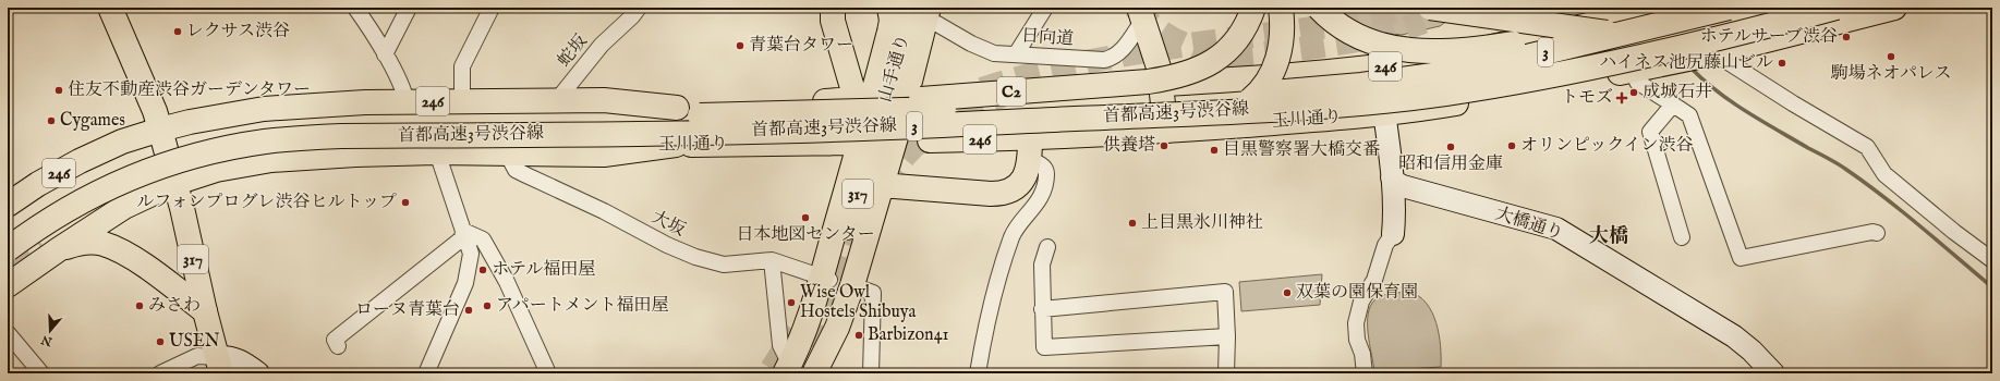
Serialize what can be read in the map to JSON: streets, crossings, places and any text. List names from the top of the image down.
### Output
{
  "streets": {
    "main road": [
      "3",
      "246",
      "山手通り",
      "C2",
      "首都高速3号渋谷線",
      "玉川通り",
      "317"
    ],
    "street": [
      "日向道",
      "蛇坂",
      "大坂",
      "大橋通り"
    ]
  },
  "crossings": [
    ["日向道", "山手通り"],
    ["蛇坂", "246"],
    ["246", "玉川通り"],
    ["246", "317"],
    ["246", "大坂"],
    ["山手通り", "317"],
    ["山手通り", "大坂"],
    ["C2", "首都高速3号渋谷線"],
    ["玉川通り", "317"]
  ],
  "districts": ["大橋"],
  "places": {
    "other": [
      "レクサス渋谷",
      "ホテルサーブ渋谷",
      "青葉台タワー",
      "駒場ネオパレス",
      "ハイネス池尻藤山ビル",
      "住友不動産渋谷ガーデンタワー",
      "成城石井",
      "Cygames",
      "供養塔",
      "オリンピックイン渋谷",
      "昭和信用金庫",
      "目黒警察署大橋交番",
      "ルフォンプログレ渋谷ヒルトップ",
      "日本地図センター",
      "上目黒氷川神社",
      "ホテル福田屋",
      "双葉の園保育園",
      "Wise Owl Hostels Shibuya",
      "みさわ",
      "アパートメント福田屋",
      "ローヌ青葉台",
      "Barbizon41",
      "USEN"
    ],
    "health": ["トモズ"]
  },
  "north": "bottom"
}
